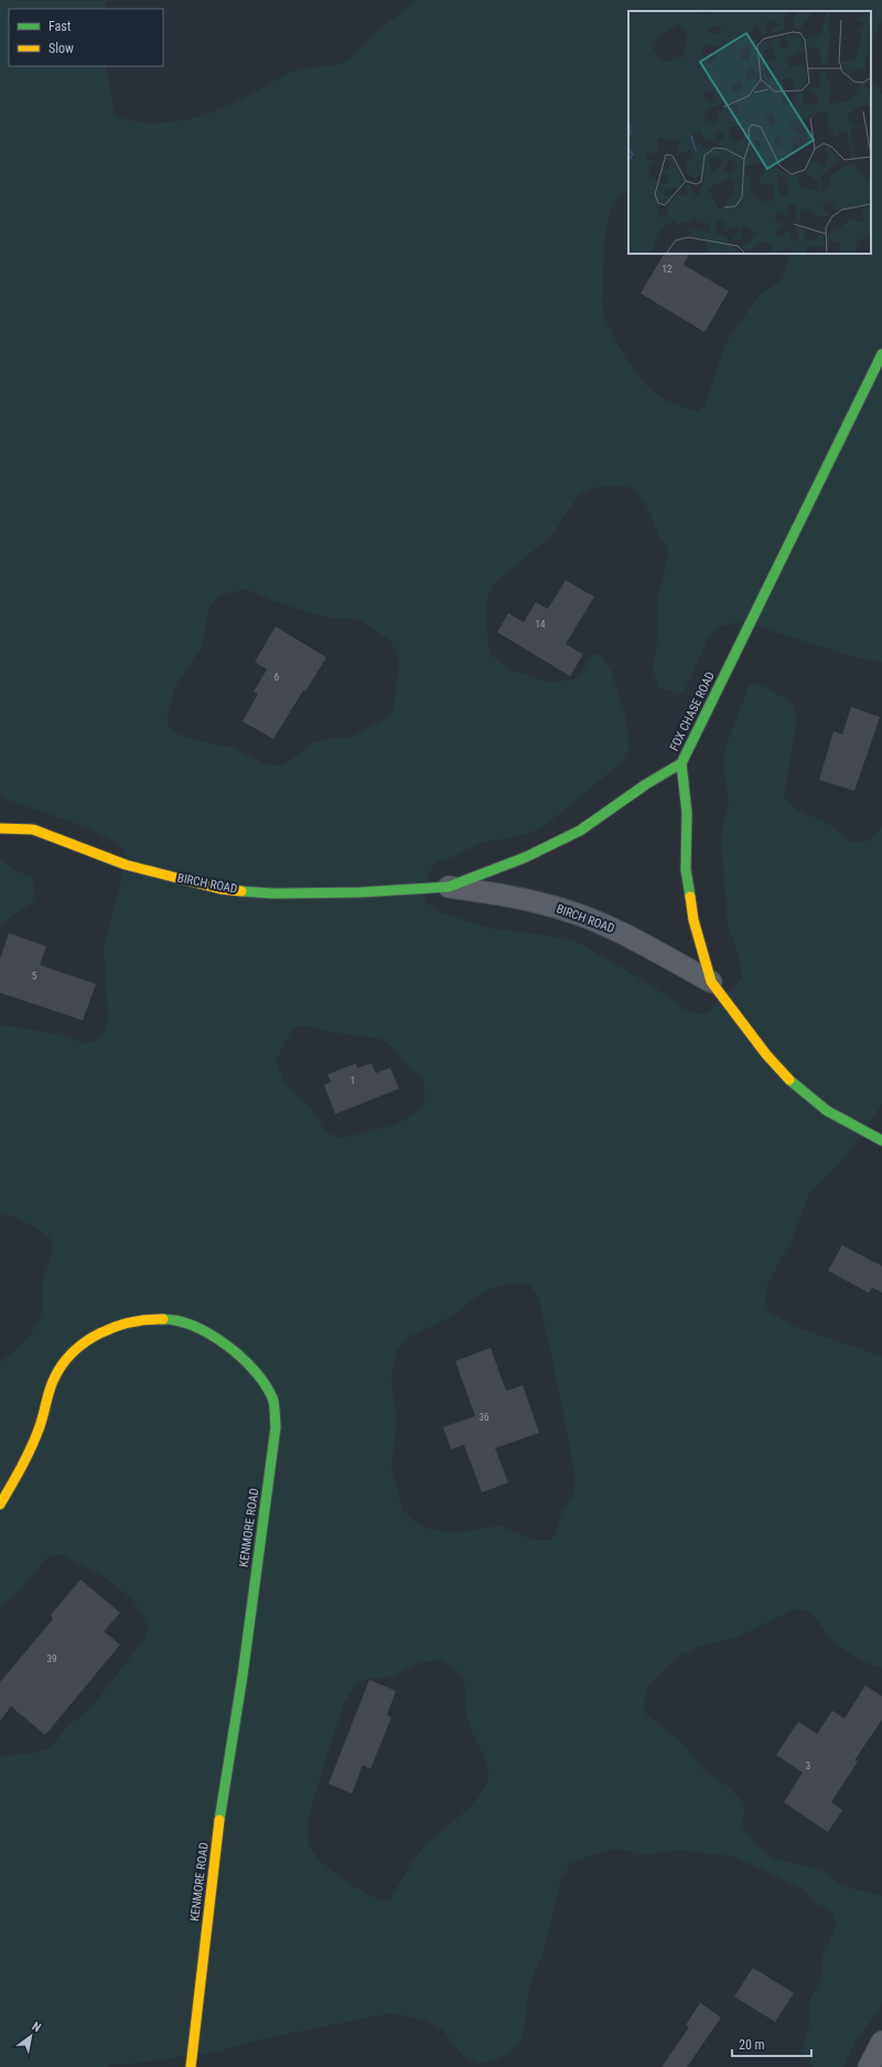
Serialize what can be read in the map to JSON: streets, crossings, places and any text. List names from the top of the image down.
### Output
{
  "streets": {
    "street": ["FOX CHASE ROAD", "BIRCH ROAD", "KENMORE ROAD"]
  },
  "crossings": [
    ["FOX CHASE ROAD", "BIRCH ROAD"]
  ],
  "house_numbers": [
    "12",
    "14",
    "6",
    "5",
    "1",
    "36",
    "39",
    "3"
  ],
  "legend": ["Fast", "Slow"],
  "scale_bar": "20 m",
  "north": "top right"
}
